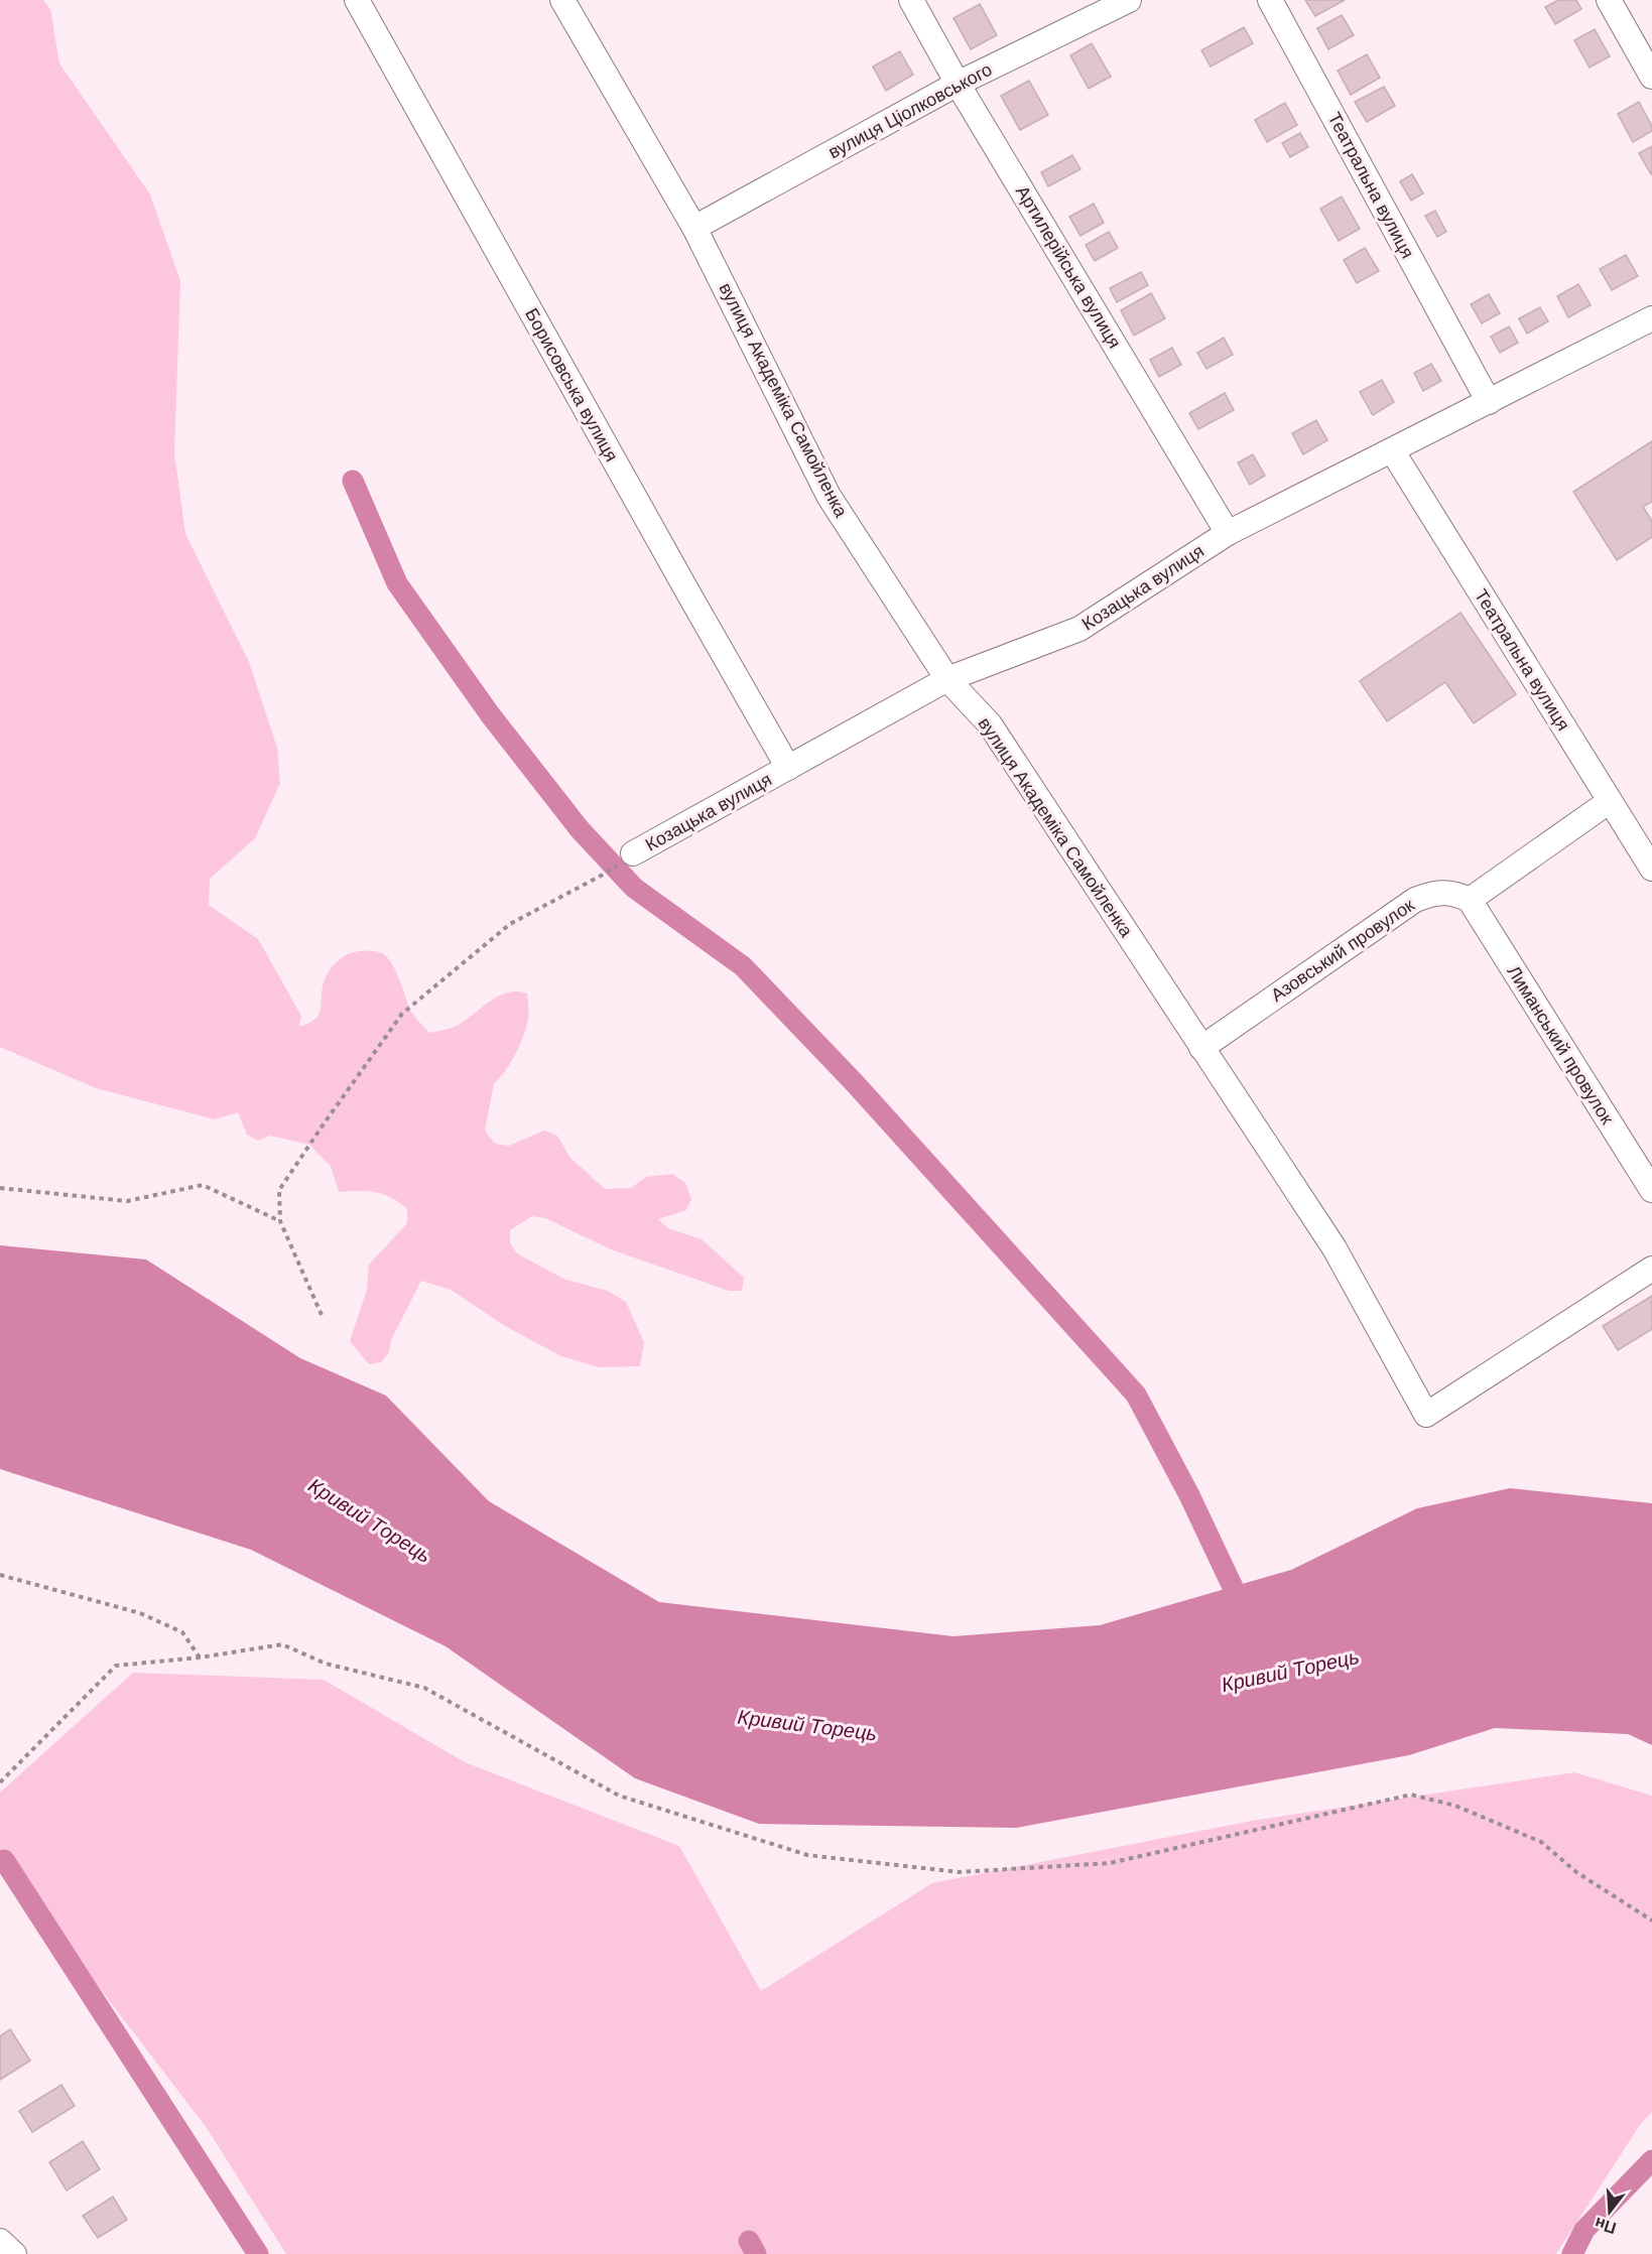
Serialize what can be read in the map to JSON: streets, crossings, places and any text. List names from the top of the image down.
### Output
{
  "streets": {
    "street": [
      "вулиця Ціолковського",
      "Театральна вулиця",
      "Артилерійська вулиця",
      "Борисовська вулиця",
      "вулиця Академіка Самойленка",
      "Козацька вулиця",
      "Азовський провулок",
      "Лиманський провулок"
    ]
  },
  "crossings": [
    ["вулиця Ціолковського", "Артилерійська вулиця"],
    ["вулиця Ціолковського", "вулиця Академіка Самойленка"],
    ["Театральна вулиця", "Козацька вулиця"],
    ["Артилерійська вулиця", "Козацька вулиця"],
    ["Борисовська вулиця", "Козацька вулиця"],
    ["вулиця Академіка Самойленка", "Козацька вулиця"],
    ["вулиця Академіка Самойленка", "Азовський провулок"],
    ["Азовський провулок", "Лиманський провулок"]
  ],
  "water": ["Кривий Торець"],
  "north": "bottom"
}
